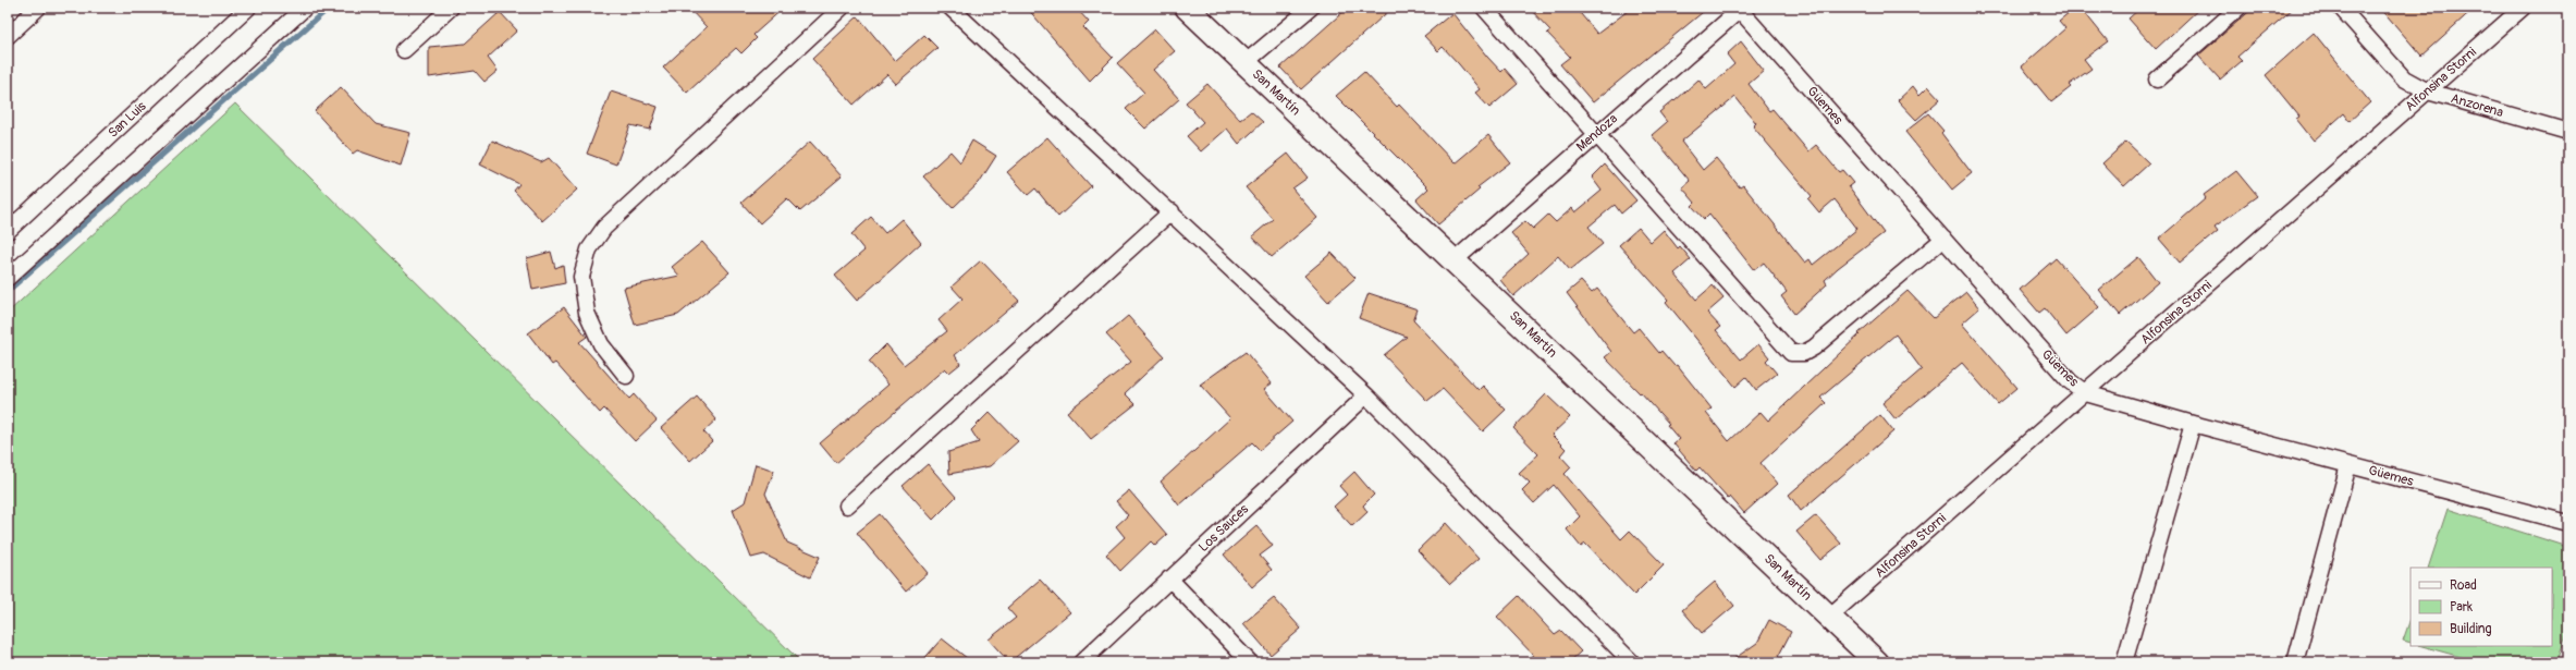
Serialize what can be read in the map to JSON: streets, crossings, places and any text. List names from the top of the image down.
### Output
{
  "streets": {
    "street": [
      "Alfonsina Storni",
      "San Martín",
      "Güemes",
      "Anzorena",
      "San Luis",
      "Mendoza",
      "Los Sauces"
    ]
  },
  "crossings": [
    ["Alfonsina Storni", "San Martín"],
    ["Alfonsina Storni", "Güemes"],
    ["Alfonsina Storni", "Anzorena"],
    ["San Martín", "Mendoza"],
    ["Güemes", "Mendoza"]
  ],
  "legend": ["Road", "Park", "Building"]
}
